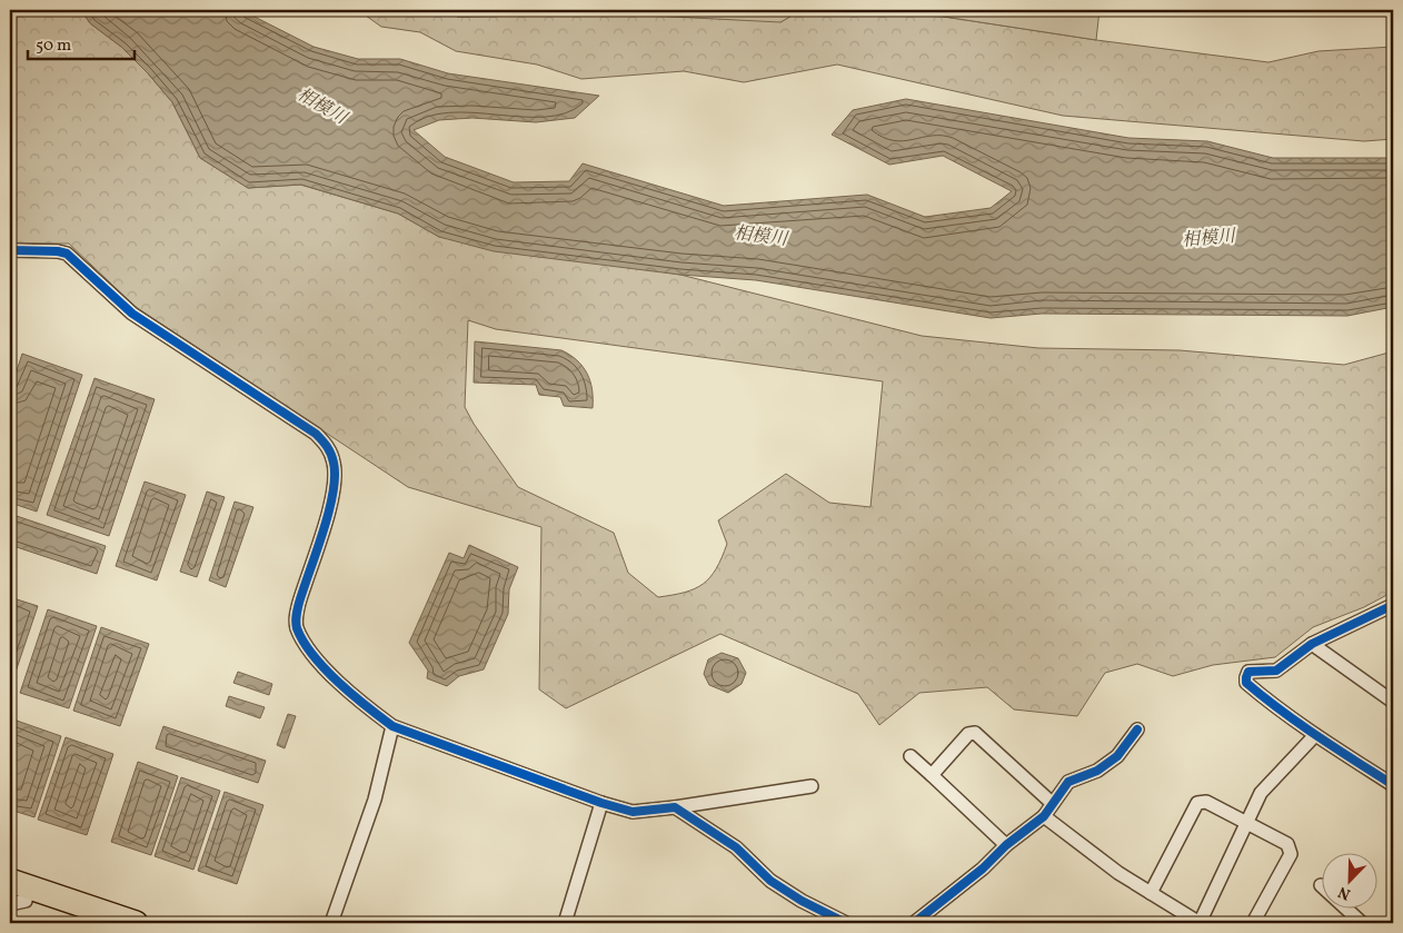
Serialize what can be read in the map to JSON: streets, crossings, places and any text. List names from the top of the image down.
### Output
{
  "water": ["相模川"],
  "scale_bar": "50 m",
  "north": "bottom left"
}
